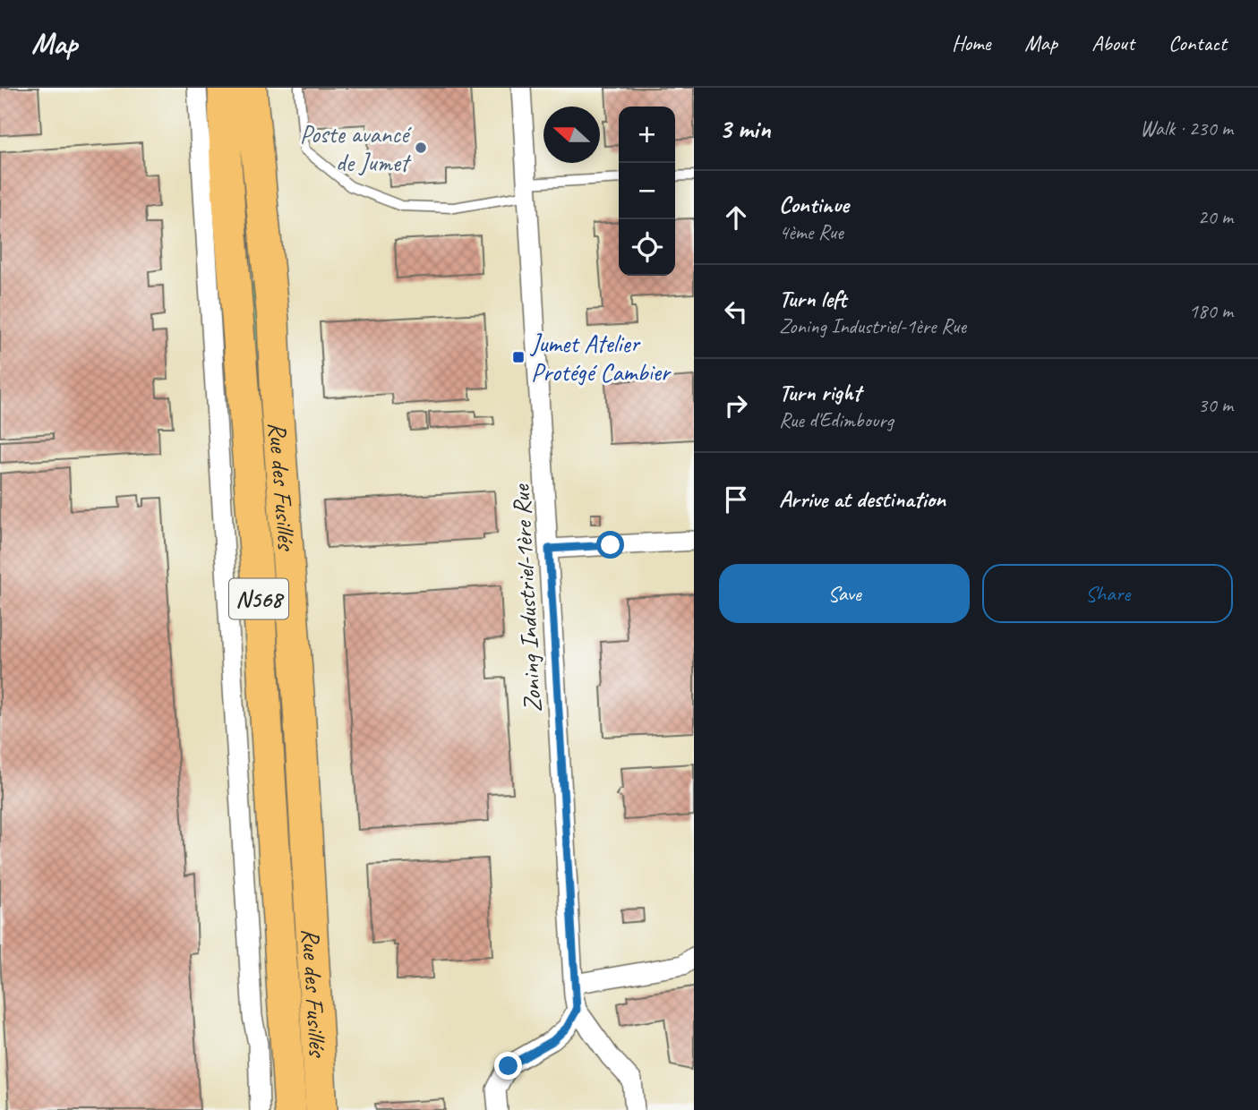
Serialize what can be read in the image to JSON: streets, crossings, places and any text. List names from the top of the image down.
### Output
{
  "streets": {
    "highway": ["Rue des Fusillés", "N568"],
    "street": ["Zoning Industriel-1ère Rue"]
  },
  "places": {
    "other": ["Poste avancé de Jumet"],
    "transit": ["Jumet Atelier Protégé Cambier"]
  },
  "north": "left",
  "page": {
    "header": "Map",
    "nav": [
      "Home",
      "Map",
      "About",
      "Contact"
    ],
    "heading": ["3 min", "Walk · 230 m"],
    "map_buttons": ["+", "−"],
    "list": [
      ["Continue", "4ème Rue", "20 m"],
      ["Turn left", "Zoning Industriel-1ère Rue", "180 m"],
      ["Turn right", "Rue d'Edimbourg", "30 m"],
      "Arrive at destination"
    ],
    "buttons": ["Save", "Share"]
  }
}
